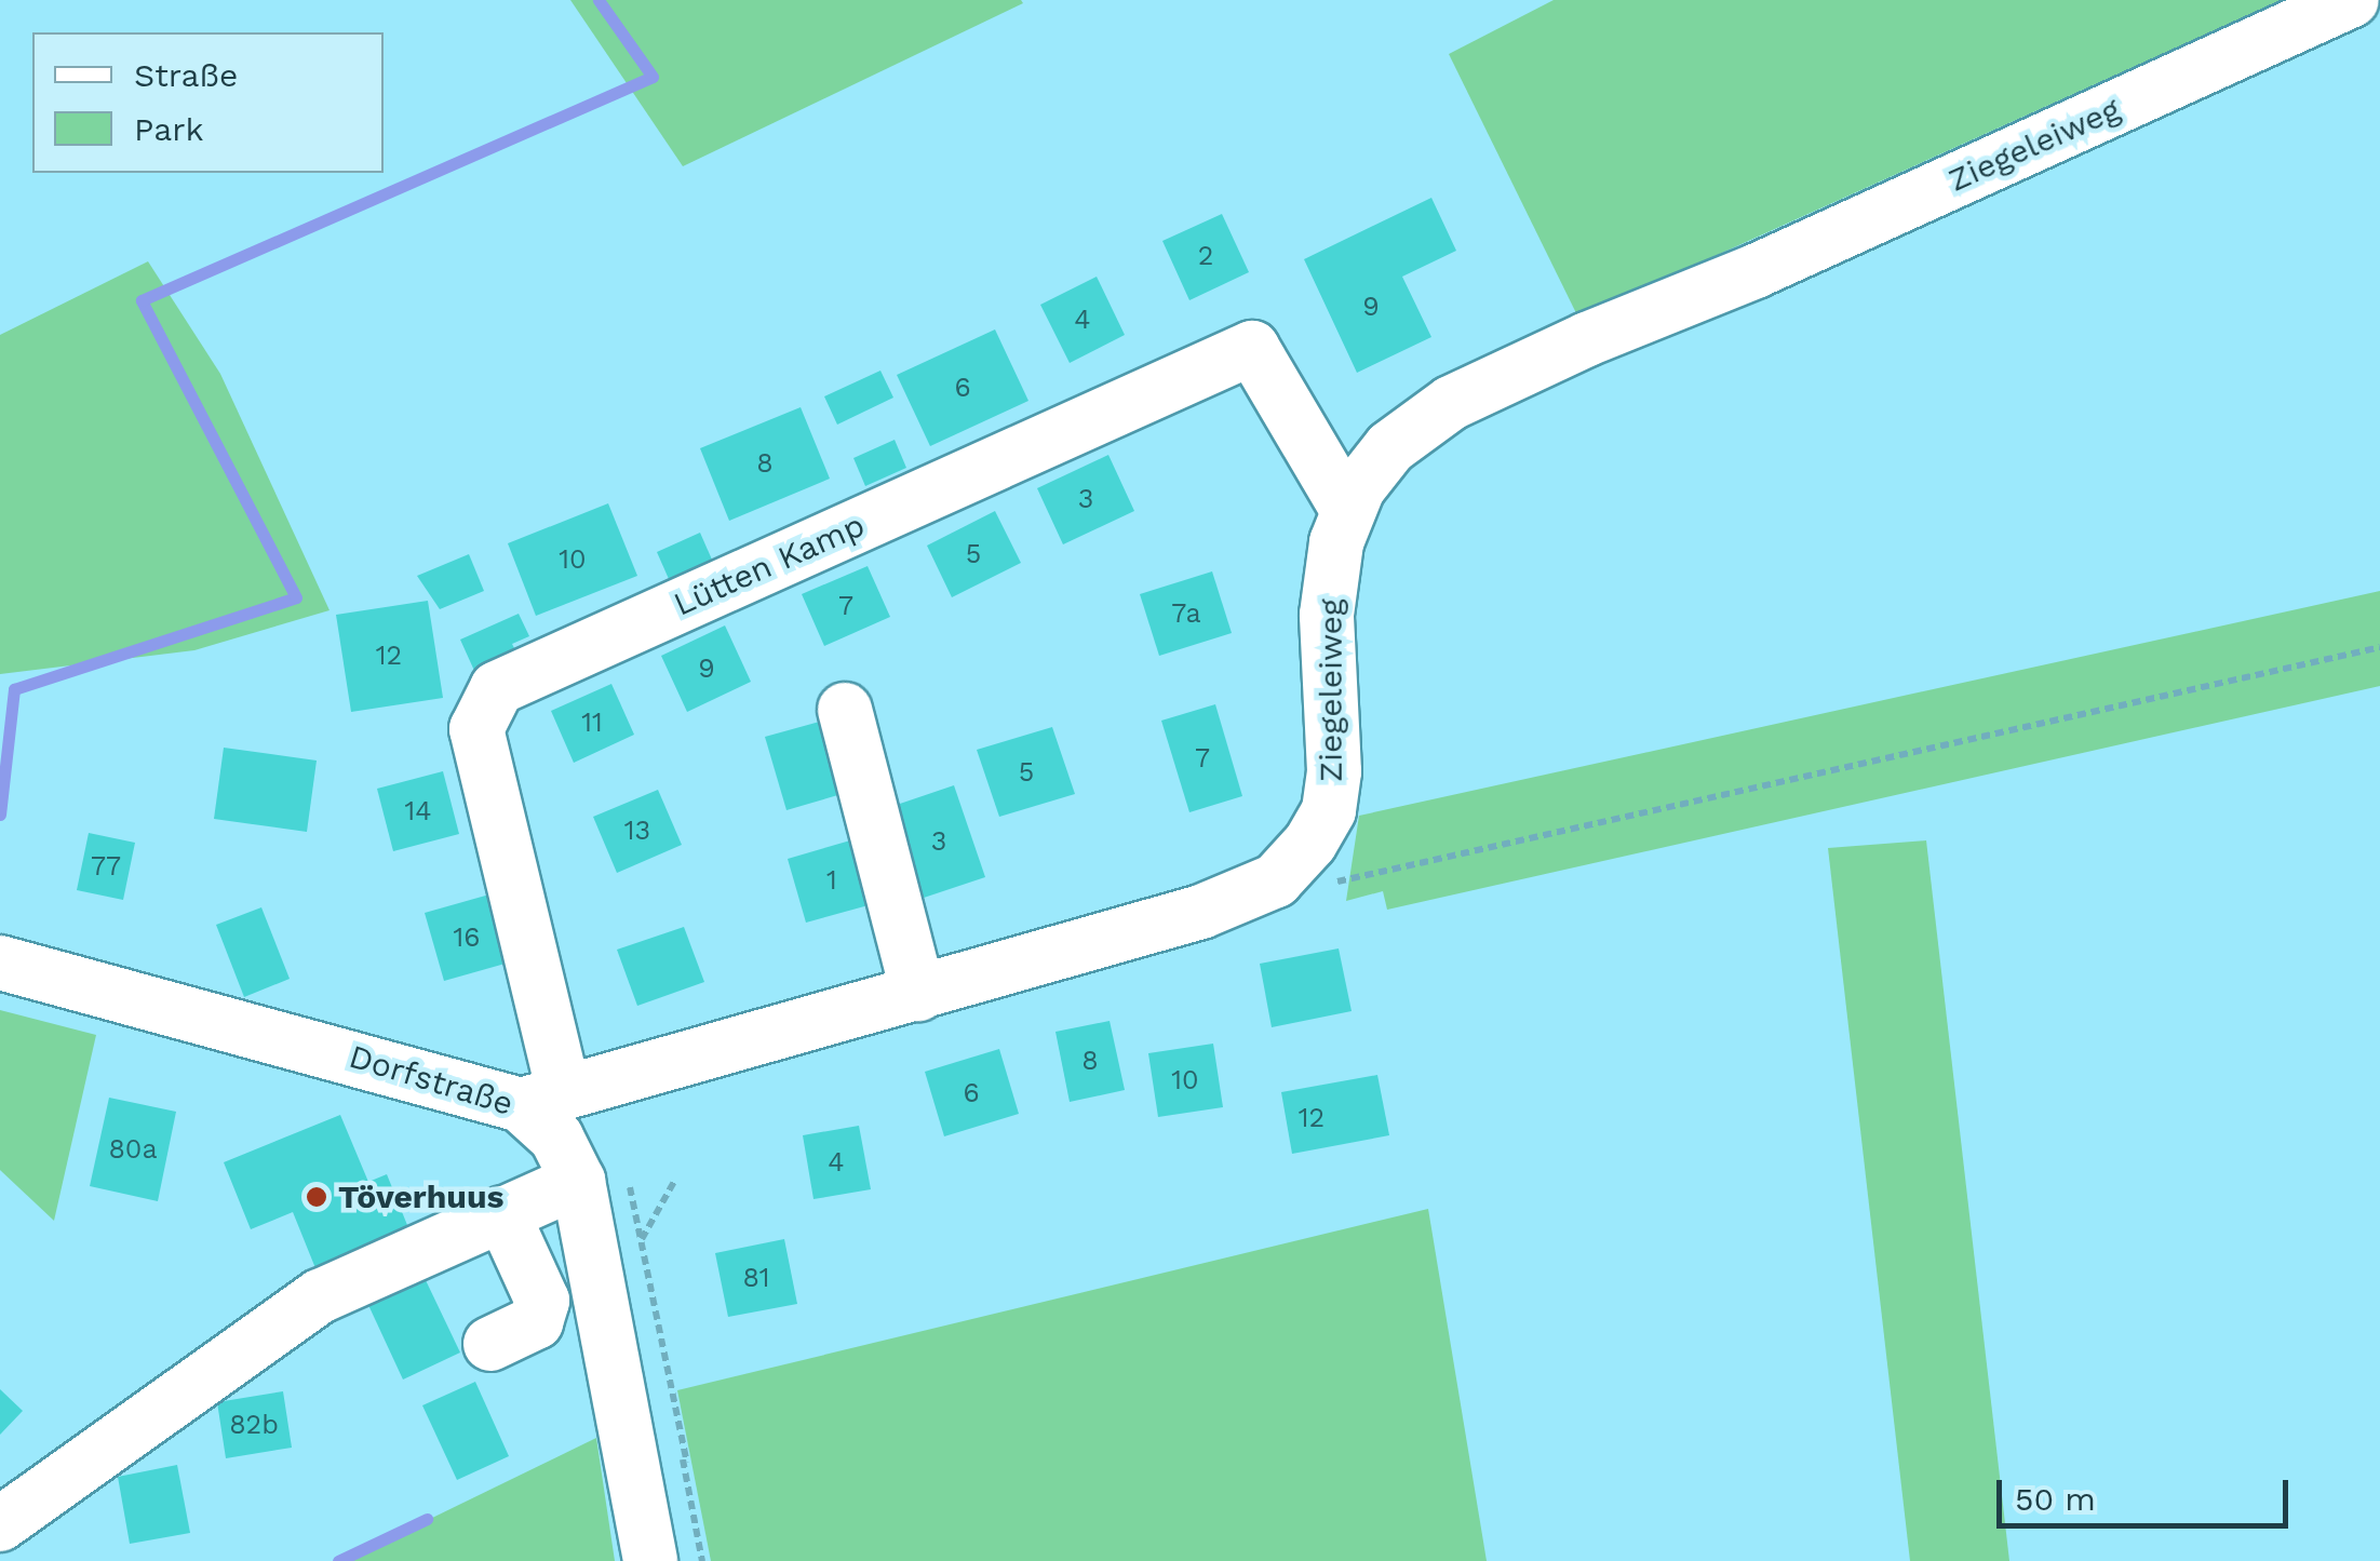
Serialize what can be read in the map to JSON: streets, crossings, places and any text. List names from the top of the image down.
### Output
{
  "streets": {
    "street": ["Ziegeleiweg", "Lütten Kamp", "Dorfstraße"]
  },
  "crossings": [
    ["Ziegeleiweg", "Lütten Kamp"],
    ["Ziegeleiweg", "Dorfstraße"],
    ["Lütten Kamp", "Dorfstraße"]
  ],
  "places": ["Töverhuus"],
  "house_numbers": [
    "2",
    "9",
    "4",
    "6",
    "8",
    "3",
    "5",
    "10",
    "7",
    "7a",
    "12",
    "9",
    "11",
    "7",
    "5",
    "14",
    "13",
    "3",
    "77",
    "1",
    "16",
    "8",
    "10",
    "6",
    "12",
    "80a",
    "4",
    "81",
    "82b"
  ],
  "legend": ["Straße", "Park"],
  "scale_bar": "50 m"
}
